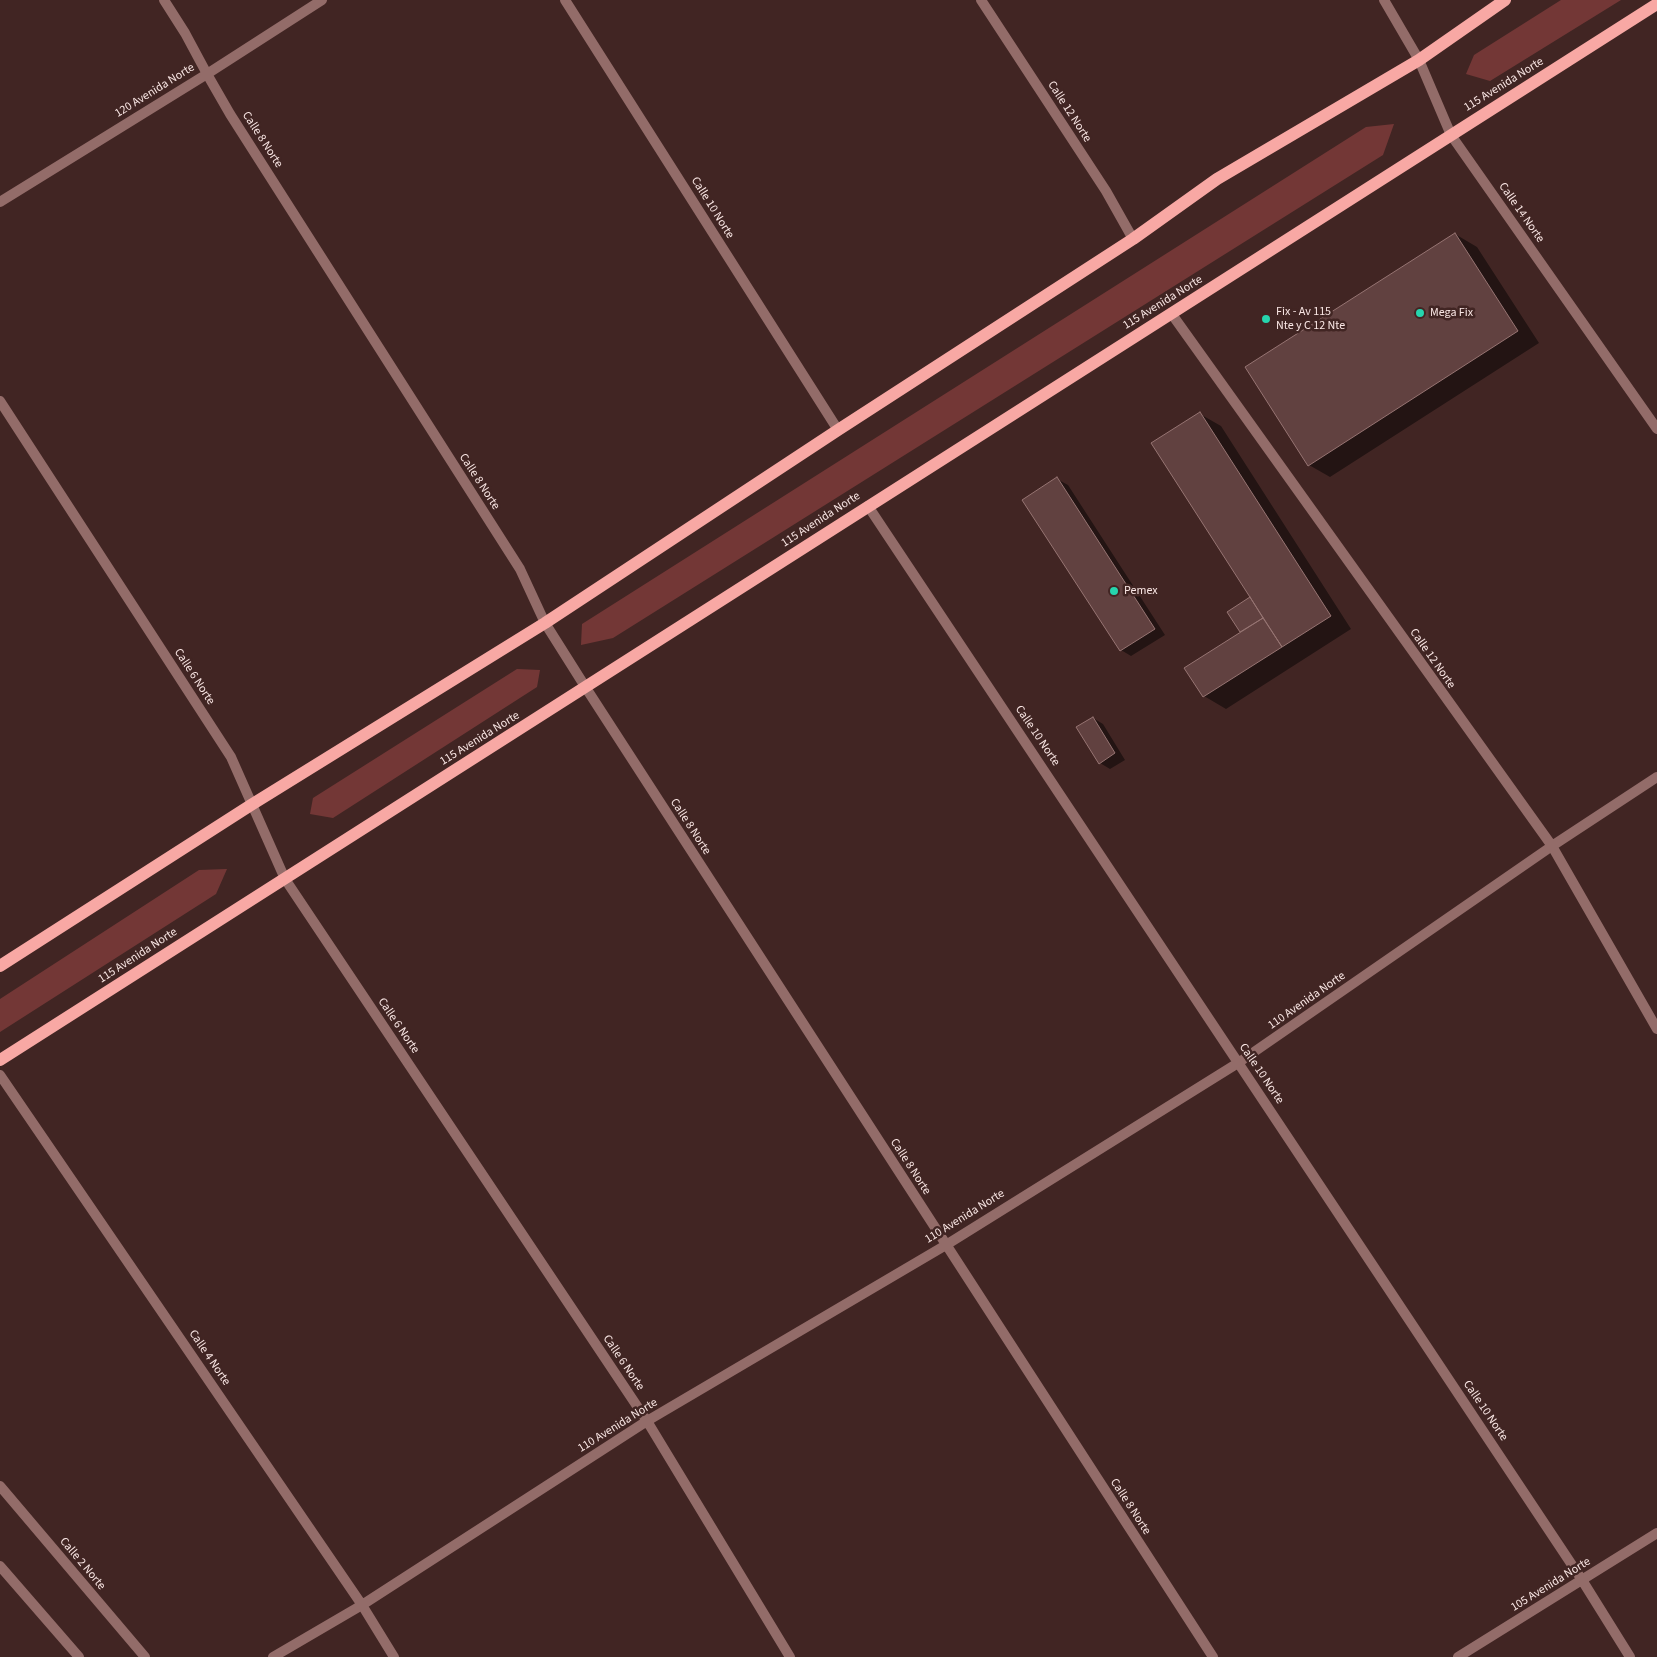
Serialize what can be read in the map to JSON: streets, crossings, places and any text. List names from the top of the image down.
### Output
{
  "streets": {
    "main road": ["115 Avenida Norte"],
    "street": [
      "120 Avenida Norte",
      "Calle 12 Norte",
      "Calle 8 Norte",
      "Calle 10 Norte",
      "Calle 14 Norte",
      "Calle 6 Norte",
      "110 Avenida Norte",
      "Calle 4 Norte",
      "Calle 2 Norte",
      "105 Avenida Norte"
    ]
  },
  "crossings": [
    ["115 Avenida Norte", "Calle 12 Norte"],
    ["115 Avenida Norte", "Calle 8 Norte"],
    ["115 Avenida Norte", "Calle 10 Norte"],
    ["115 Avenida Norte", "Calle 14 Norte"],
    ["115 Avenida Norte", "Calle 6 Norte"],
    ["120 Avenida Norte", "Calle 8 Norte"],
    ["Calle 12 Norte", "110 Avenida Norte"],
    ["Calle 8 Norte", "110 Avenida Norte"],
    ["Calle 10 Norte", "110 Avenida Norte"],
    ["Calle 10 Norte", "105 Avenida Norte"],
    ["Calle 6 Norte", "110 Avenida Norte"],
    ["110 Avenida Norte", "Calle 4 Norte"]
  ],
  "places": ["Mega Fix", "Fix - Av 115 Nte y C 12 Nte", "Pemex"]
}
